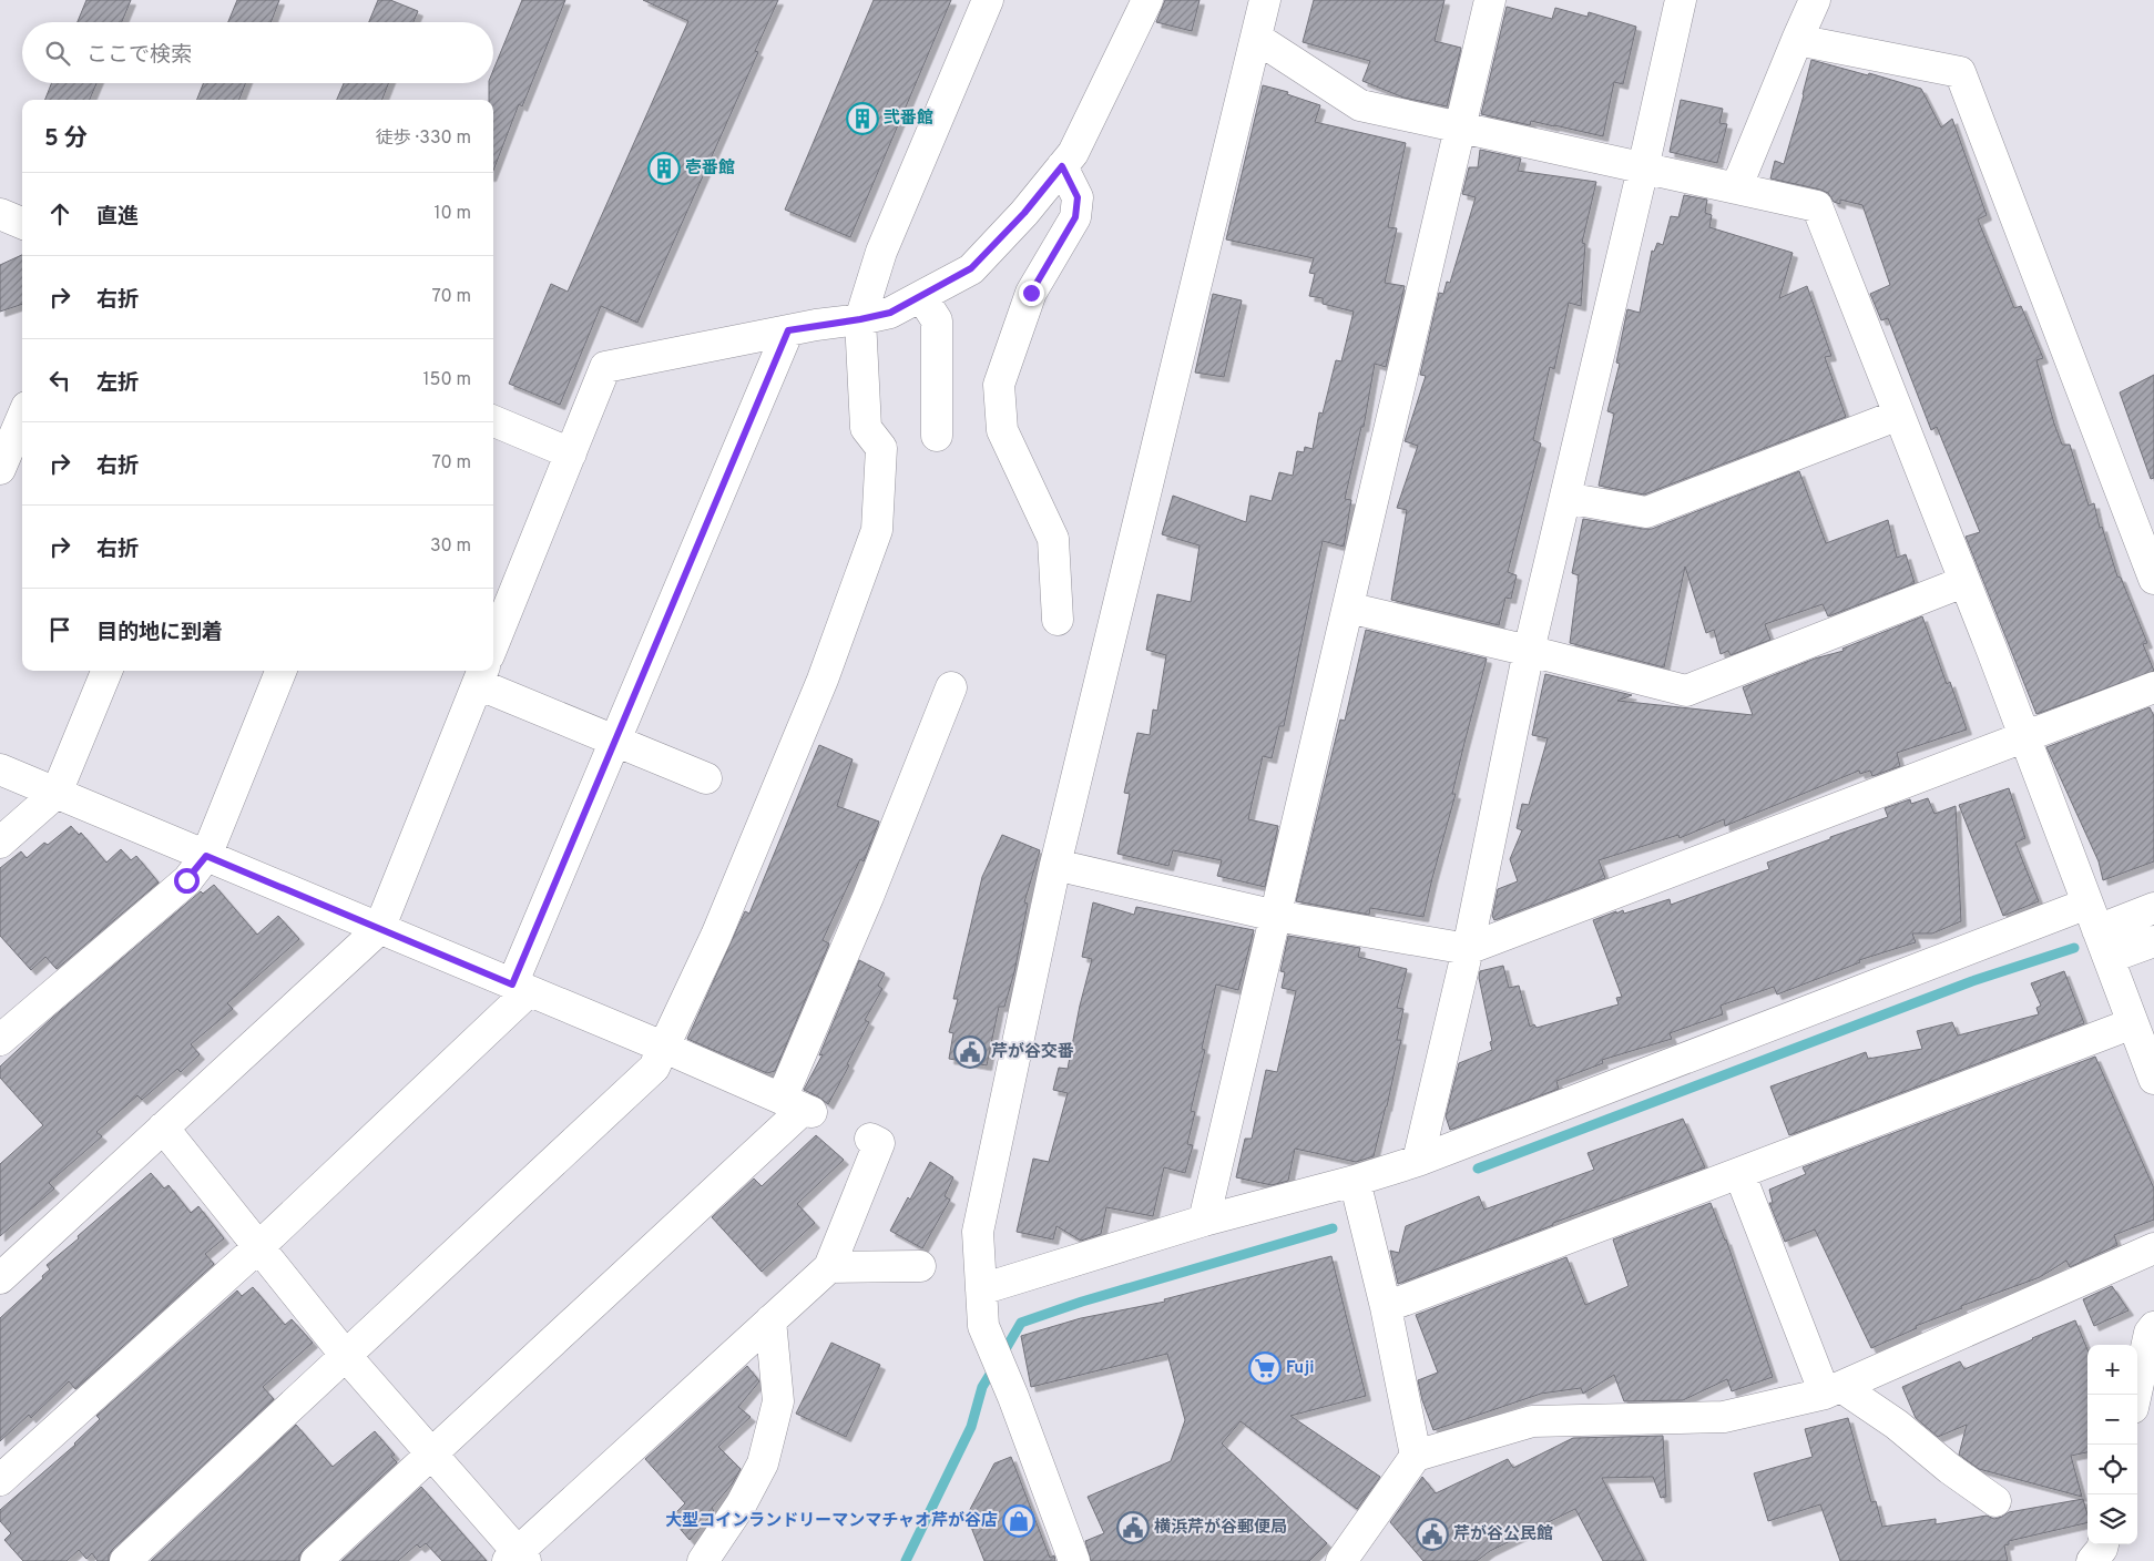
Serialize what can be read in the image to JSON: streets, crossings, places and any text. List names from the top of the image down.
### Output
{
  "places": {
    "building": ["弐番館", "壱番館"],
    "public building": ["芹が谷交番", "横浜芹が谷郵便局", "芹が谷公民館"],
    "supermarket": ["Fuji"],
    "shop": ["大型コインランドリーマンマチャオ芹が谷店"]
  },
  "page": {
    "search": "ここで検索",
    "heading": ["5 分", "徒歩 · 330 m"],
    "list": [
      ["直進", "10 m"],
      ["右折", "70 m"],
      ["左折", "150 m"],
      ["右折", "70 m"],
      ["右折", "30 m"],
      "目的地に到着"
    ],
    "map_buttons": ["+", "−"]
  }
}
